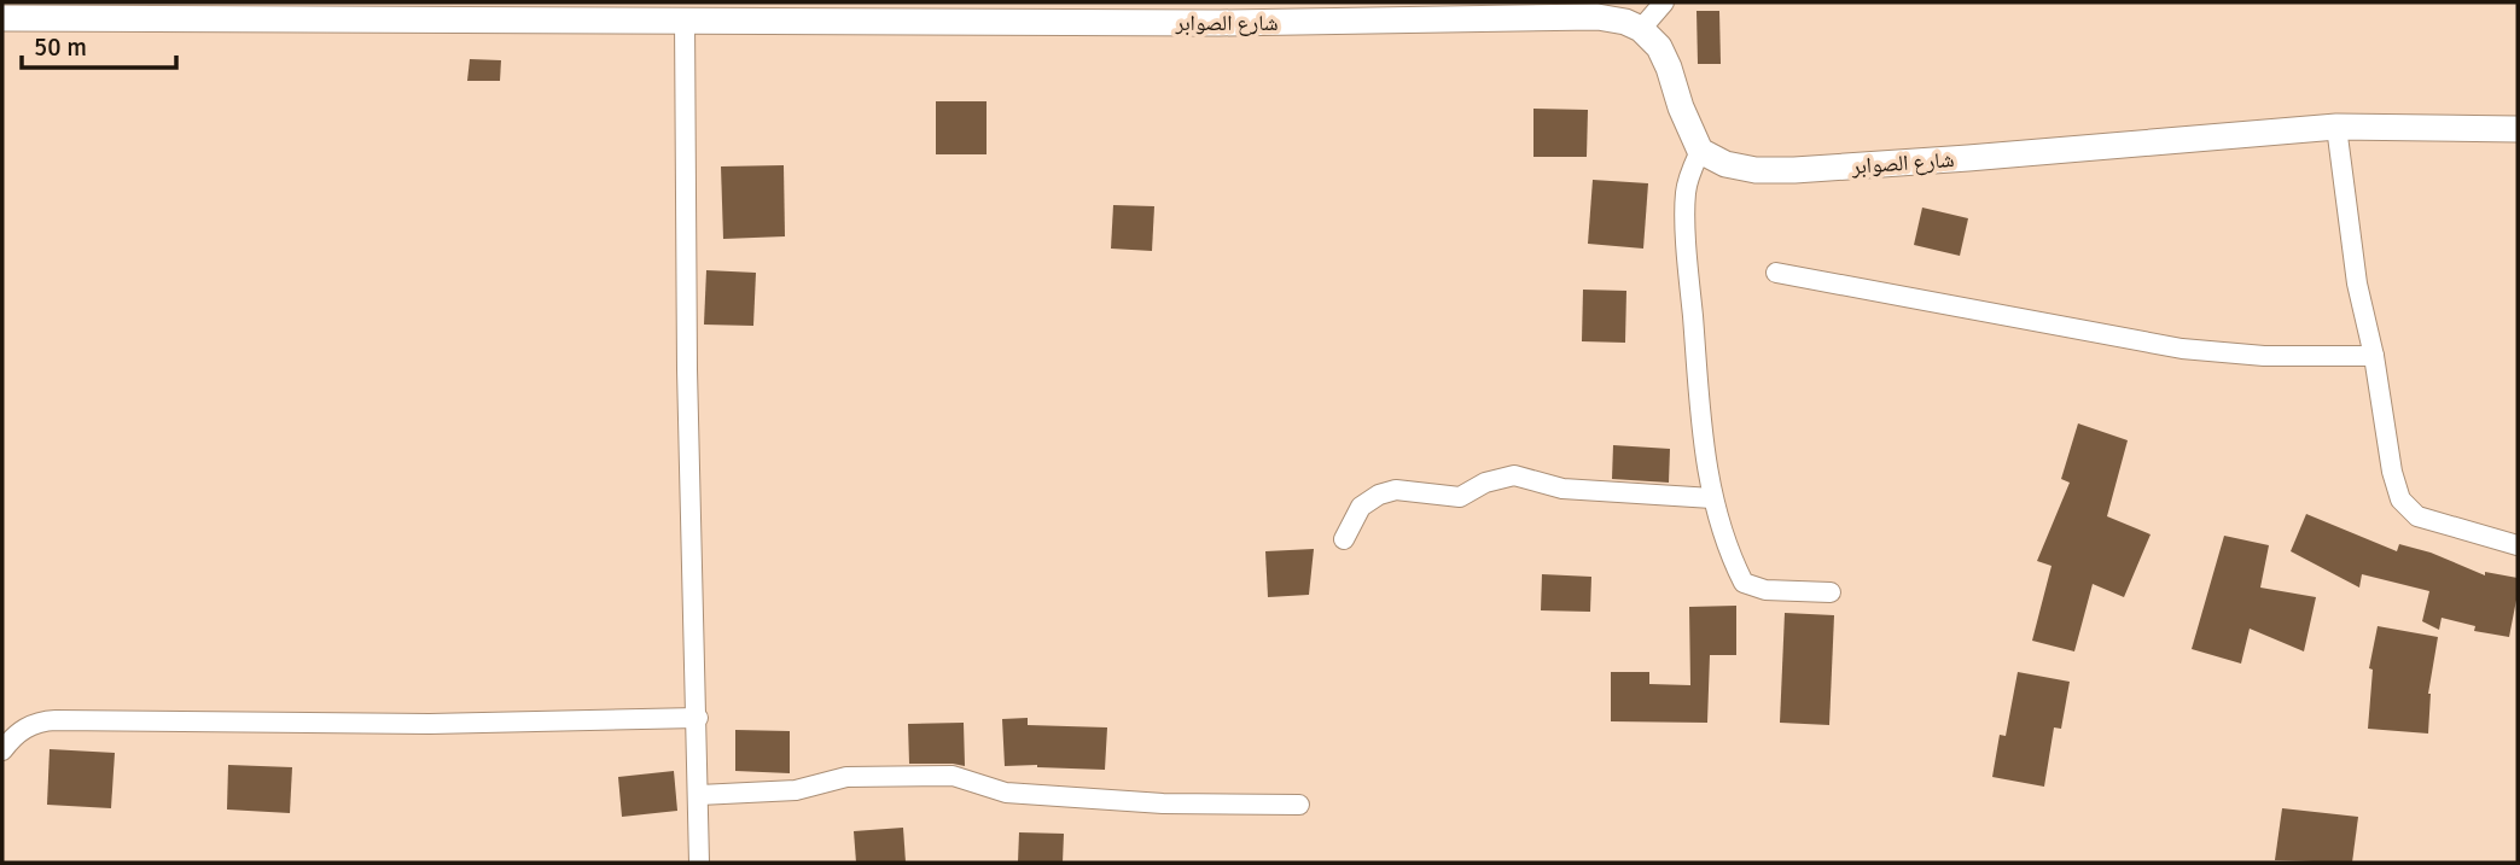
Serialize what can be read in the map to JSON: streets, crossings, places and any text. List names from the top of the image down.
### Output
{
  "streets": {
    "street": ["شارع الصوابر"]
  },
  "scale_bar": "50 m"
}
